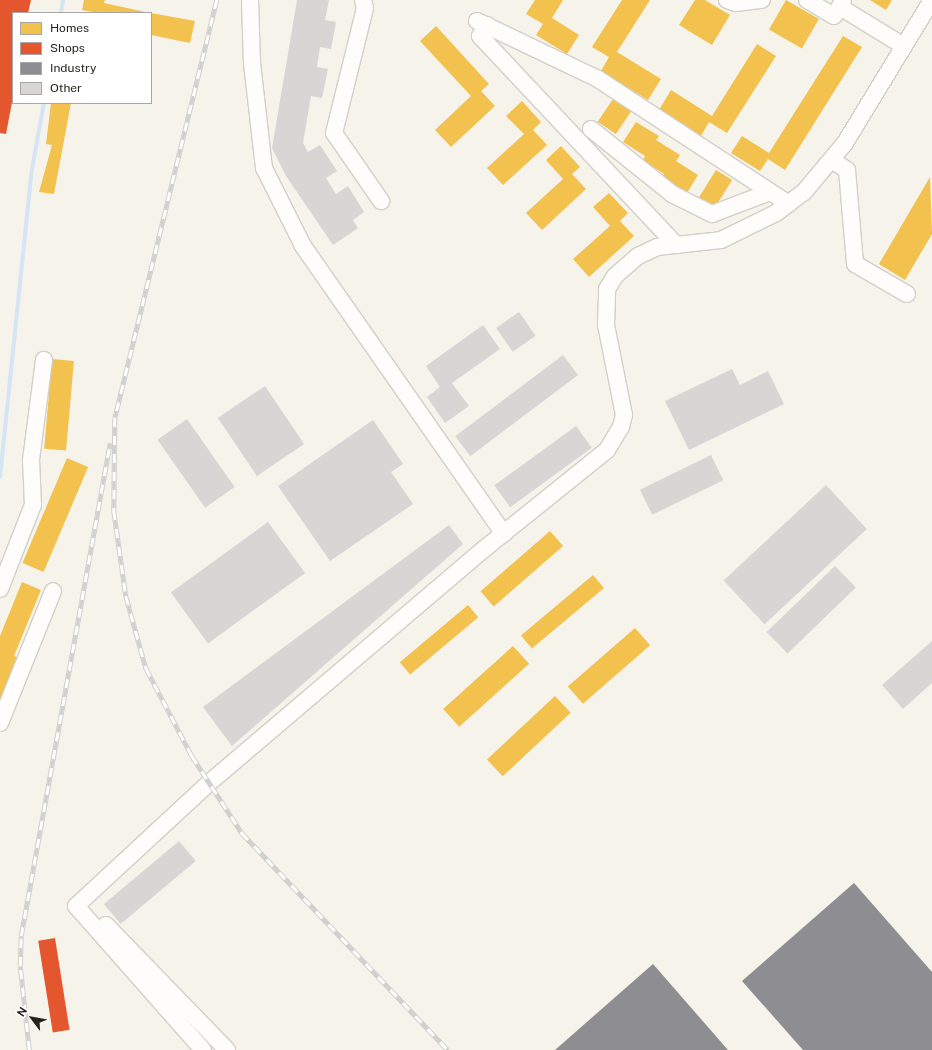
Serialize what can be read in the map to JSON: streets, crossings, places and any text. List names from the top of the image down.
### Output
{
  "legend": [
    "Homes",
    "Shops",
    "Industry",
    "Other"
  ],
  "north": "top left"
}
